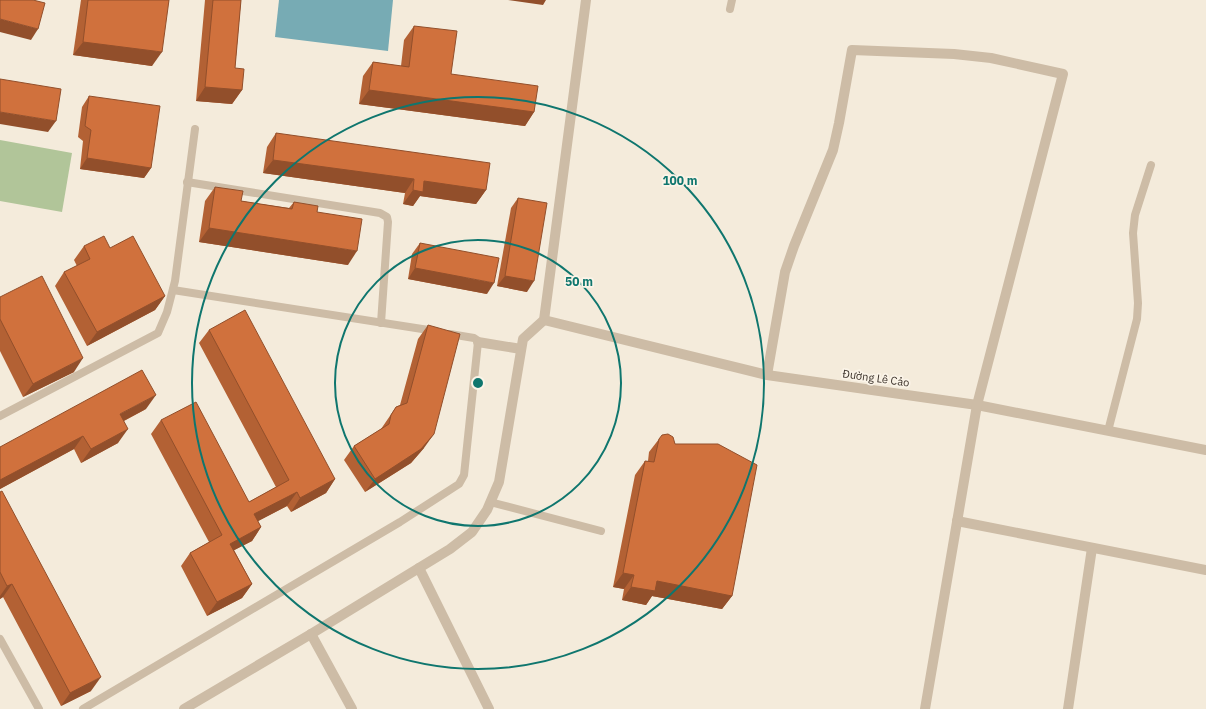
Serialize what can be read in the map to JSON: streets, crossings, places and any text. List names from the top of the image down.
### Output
{
  "streets": {
    "street": ["Đường Lê Cảo"]
  },
  "rings": ["100 m", "50 m"]
}
